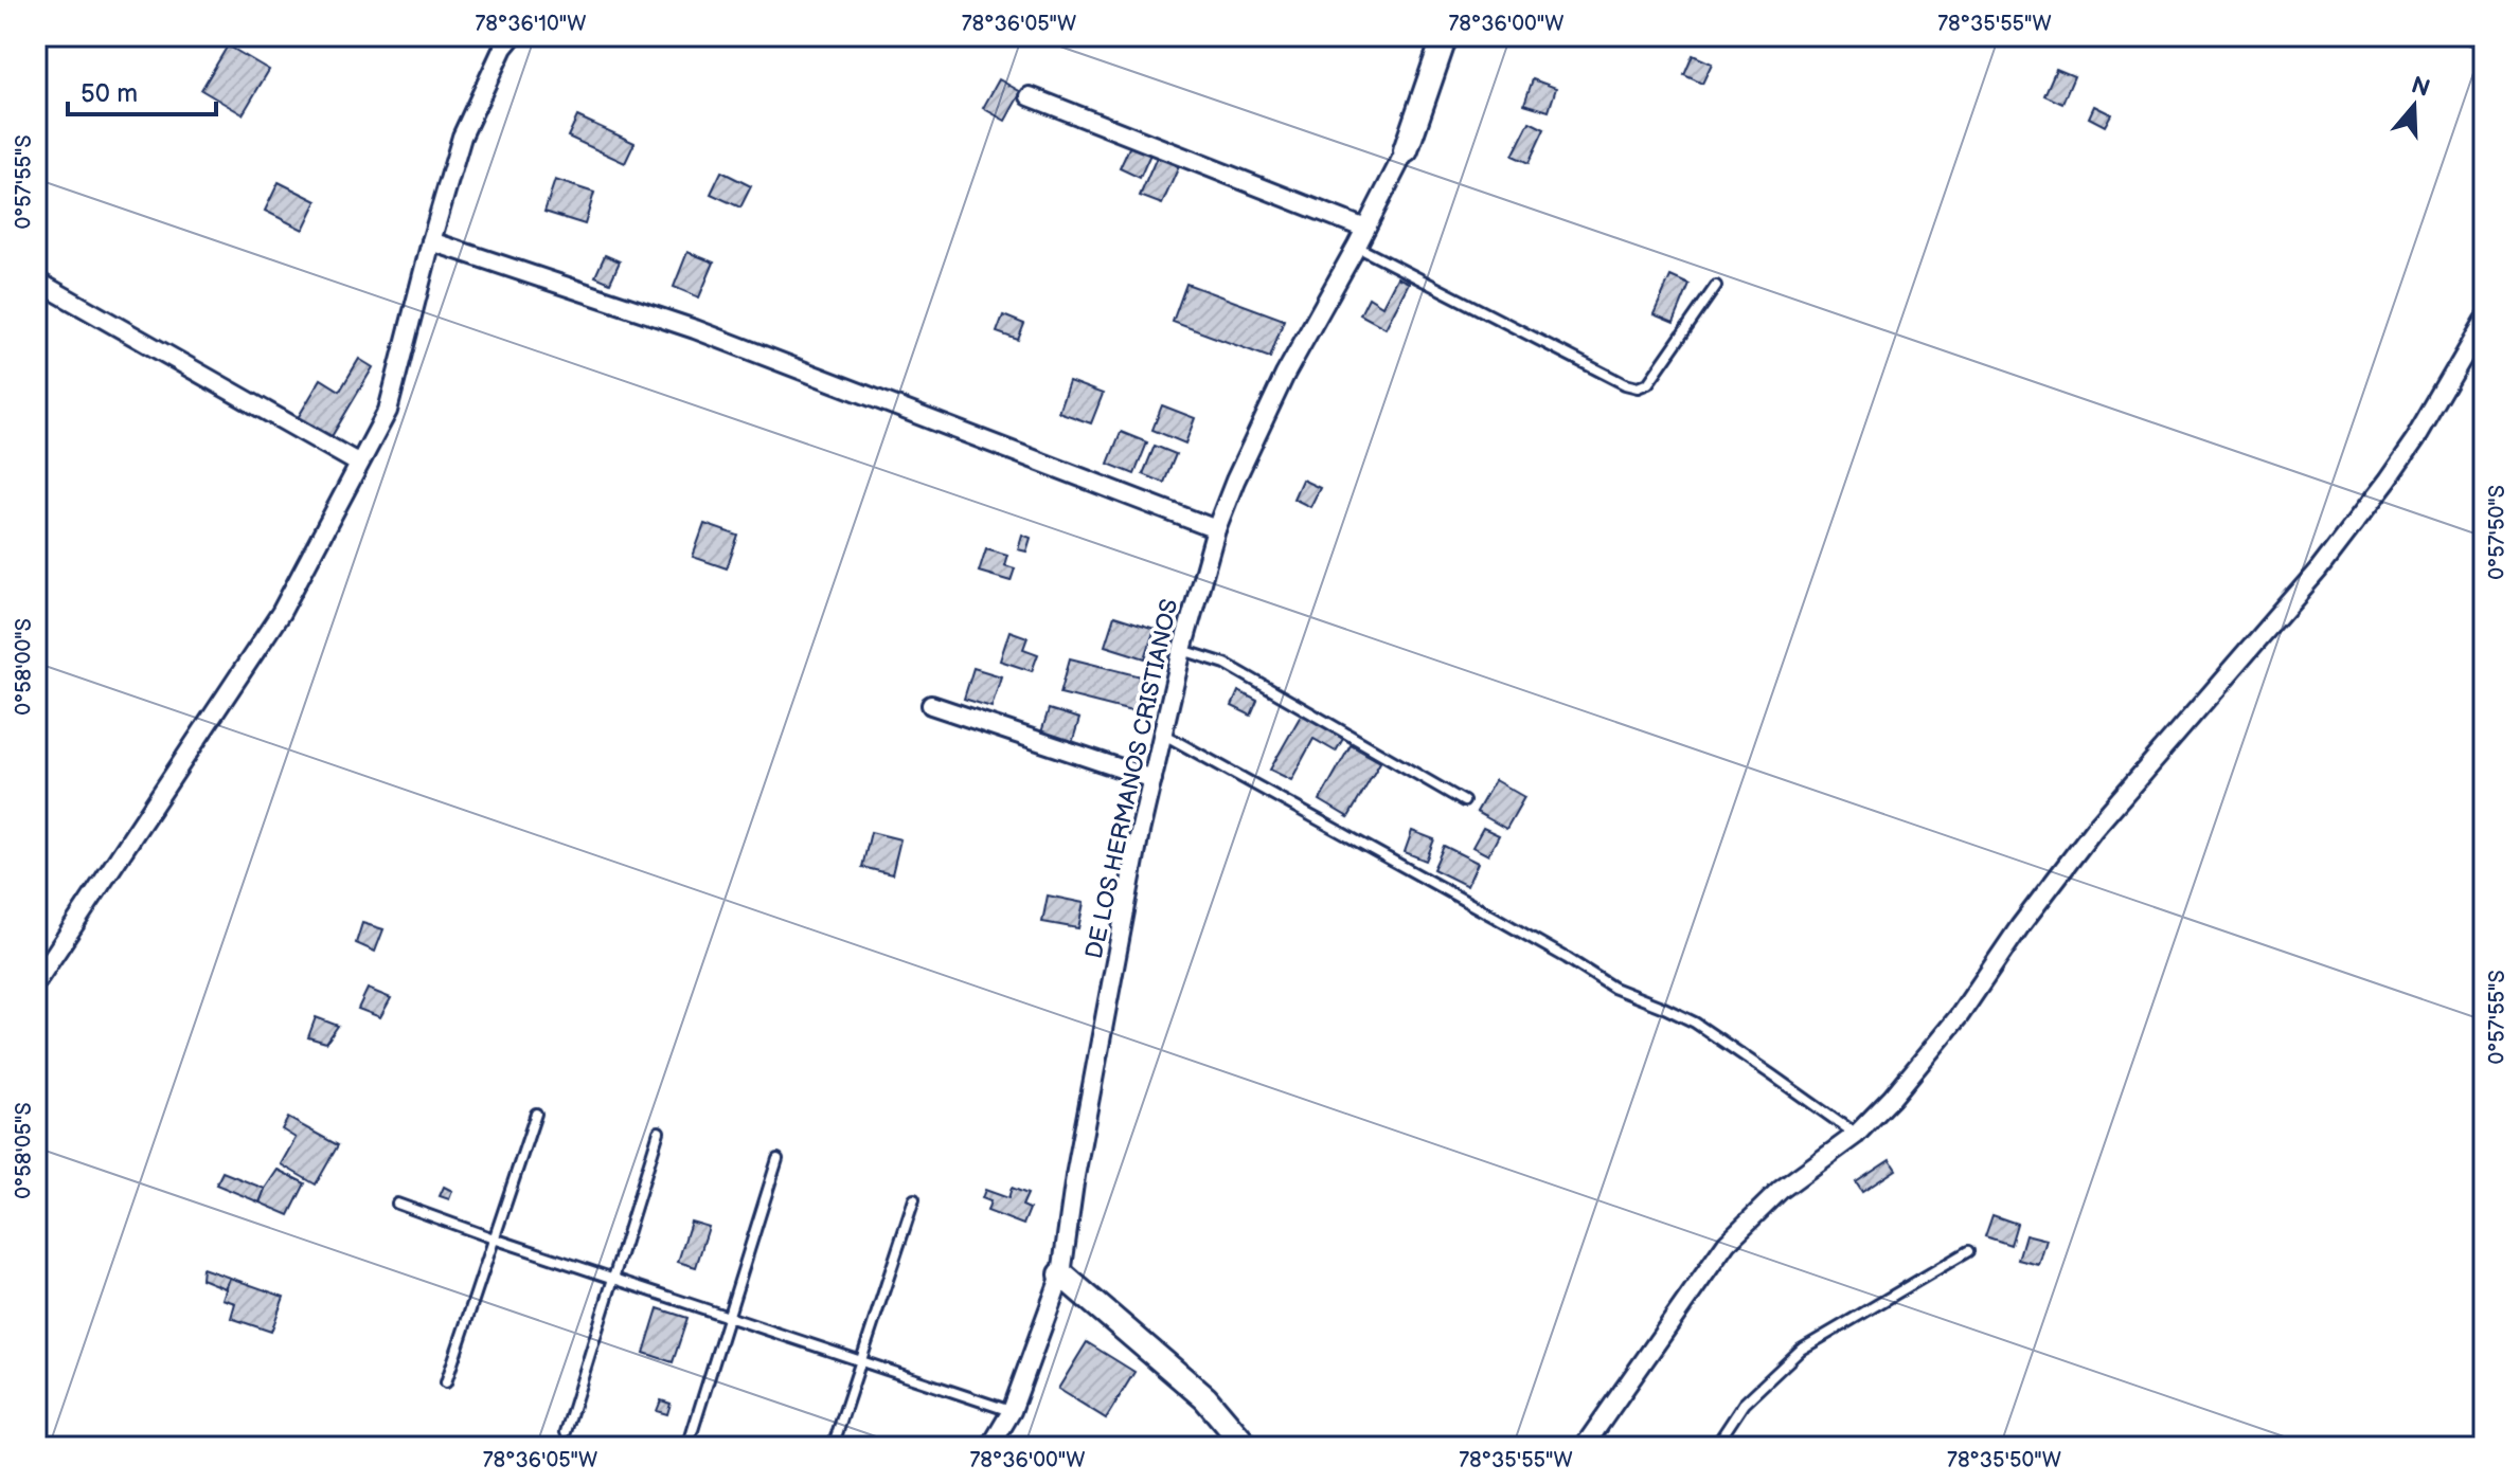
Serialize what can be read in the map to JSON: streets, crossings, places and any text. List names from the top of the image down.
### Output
{
  "streets": {
    "street": ["DE LOS HERMANOS CRISTIANOS"]
  },
  "scale_bar": "50 m",
  "north": "top",
  "coordinates": [
    "78°36'10\"W",
    "78°36'05\"W",
    "78°36'00\"W",
    "78°35'55\"W",
    "0°57'55\"S",
    "0°57'50\"S",
    "0°58'00\"S",
    "0°58'05\"S",
    "78°35'50\"W"
  ]
}
